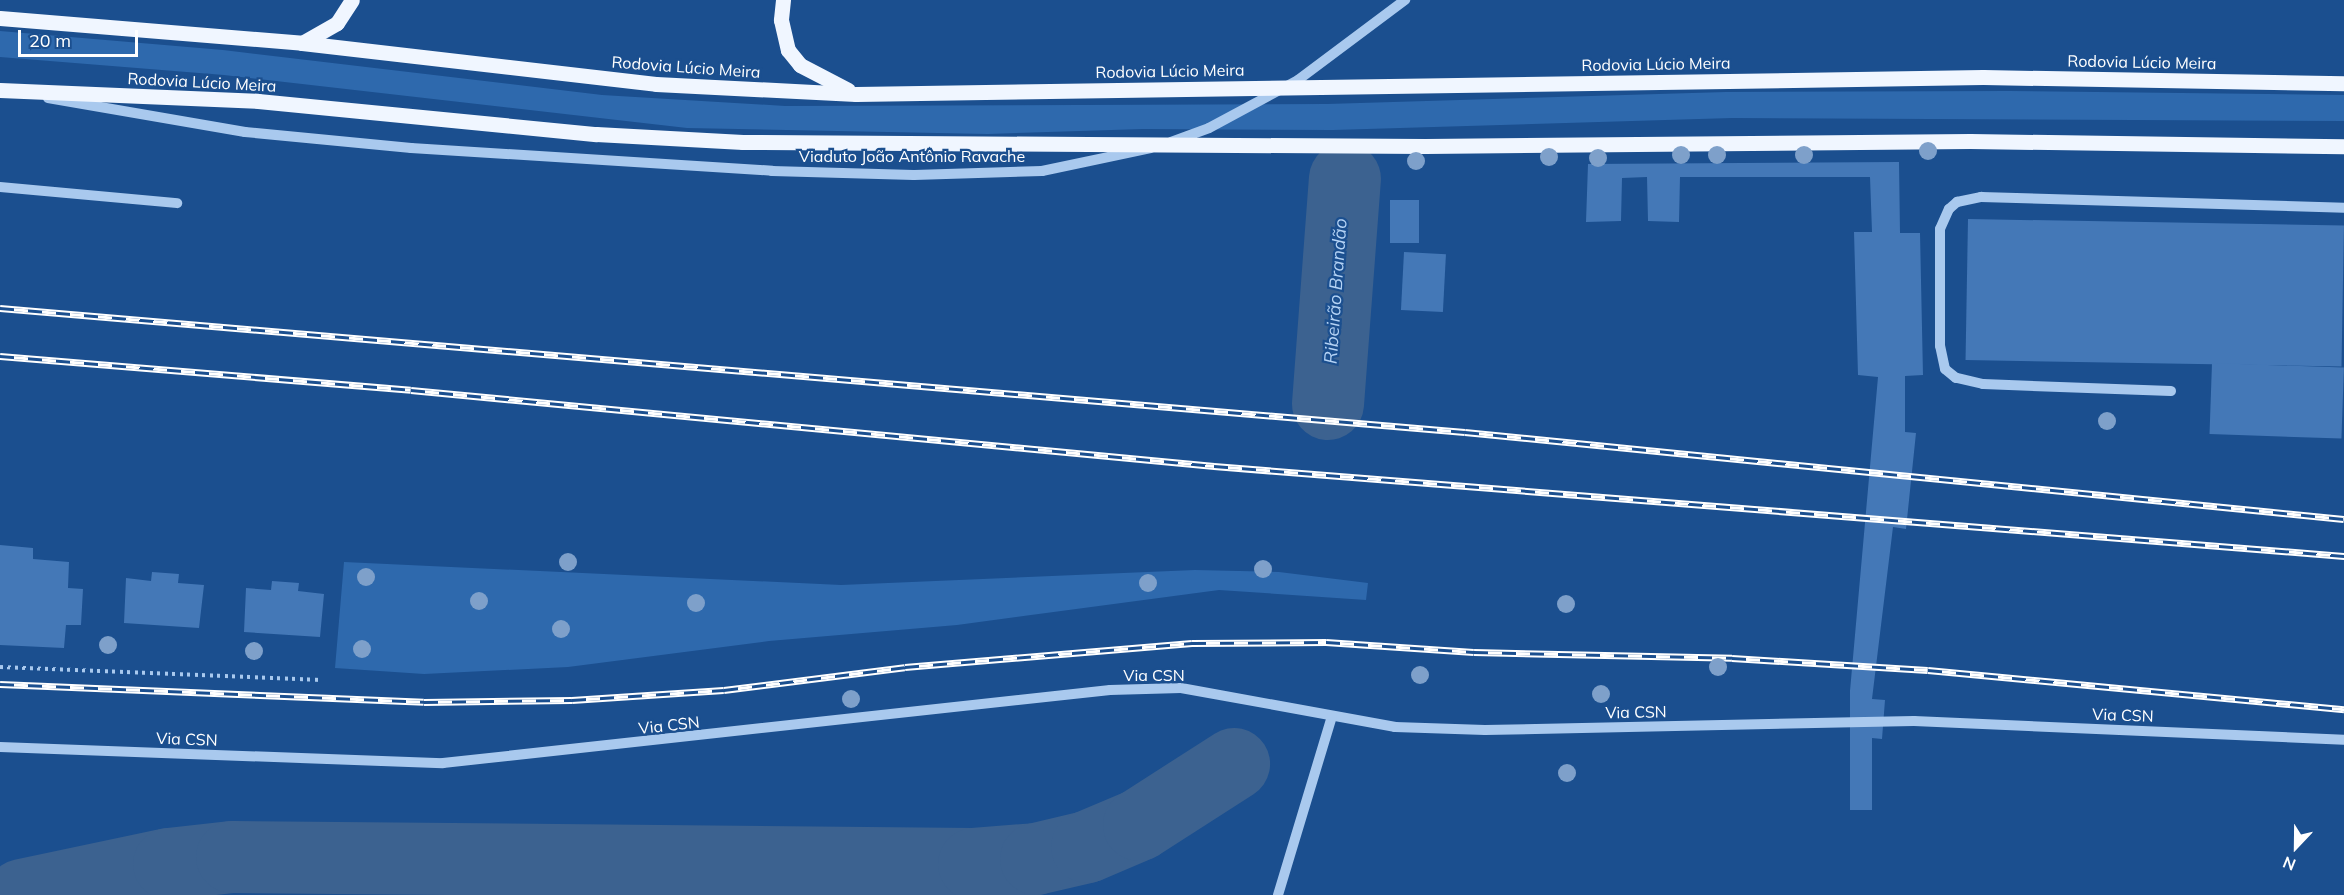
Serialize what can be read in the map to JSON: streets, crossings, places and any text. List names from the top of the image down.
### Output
{
  "streets": {
    "main road": ["Rodovia Lúcio Meira"],
    "street": ["Viaduto João Antônio Ravache", "Via CSN"]
  },
  "crossings": [
    ["Rodovia Lúcio Meira", "Viaduto João Antônio Ravache"]
  ],
  "water": ["Ribeirão Brandão"],
  "scale_bar": "20 m",
  "north": "bottom"
}
